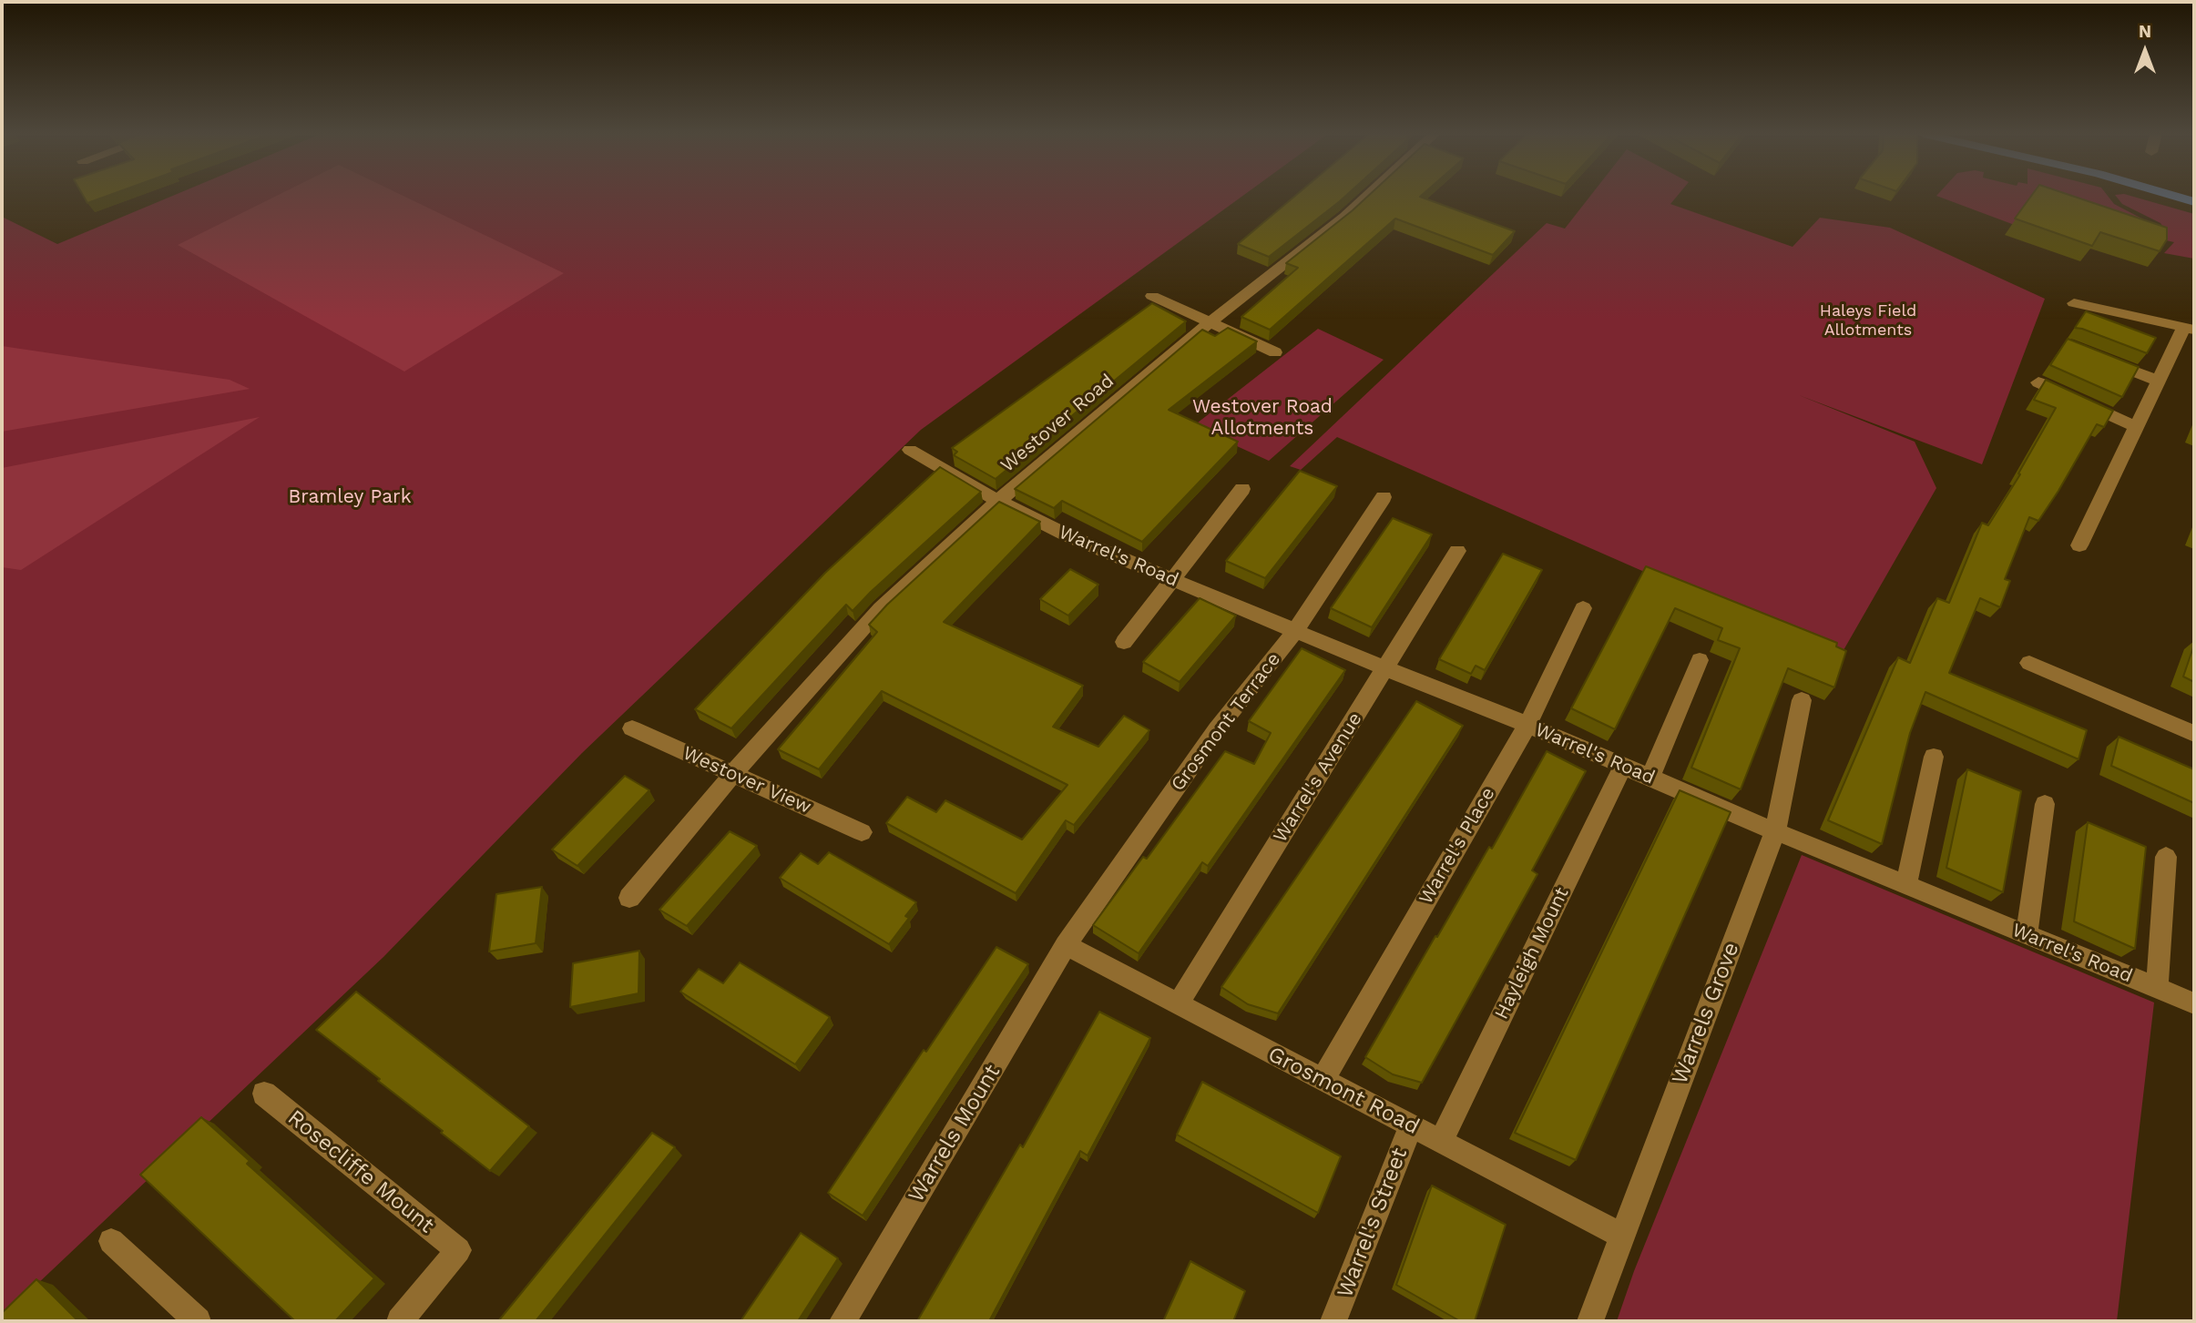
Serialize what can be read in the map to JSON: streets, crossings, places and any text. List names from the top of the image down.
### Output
{
  "streets": {
    "street": [
      "Westover Road",
      "Warrel's Road",
      "Grosmont Terrace",
      "Warrel's Avenue",
      "Westover View",
      "Warrel's Place",
      "Hayleigh Mount",
      "Warrels Grove",
      "Grosmont Road",
      "Warrels Mount",
      "Rosecliffe Mount",
      "Warrel's Street"
    ]
  },
  "crossings": [
    ["Westover Road", "Warrel's Road"],
    ["Westover Road", "Westover View"],
    ["Warrel's Road", "Grosmont Terrace"],
    ["Warrel's Road", "Warrel's Avenue"],
    ["Warrel's Road", "Warrel's Place"],
    ["Warrel's Road", "Hayleigh Mount"],
    ["Warrel's Road", "Warrels Grove"],
    ["Grosmont Terrace", "Grosmont Road"],
    ["Grosmont Terrace", "Warrels Mount"],
    ["Warrel's Avenue", "Grosmont Road"],
    ["Warrel's Place", "Grosmont Road"],
    ["Hayleigh Mount", "Grosmont Road"],
    ["Warrels Grove", "Grosmont Road"],
    ["Grosmont Road", "Warrels Mount"],
    ["Grosmont Road", "Warrel's Street"]
  ],
  "parks": ["Haleys Field Allotments", "Westover Road Allotments", "Bramley Park"],
  "north": "top"
}
